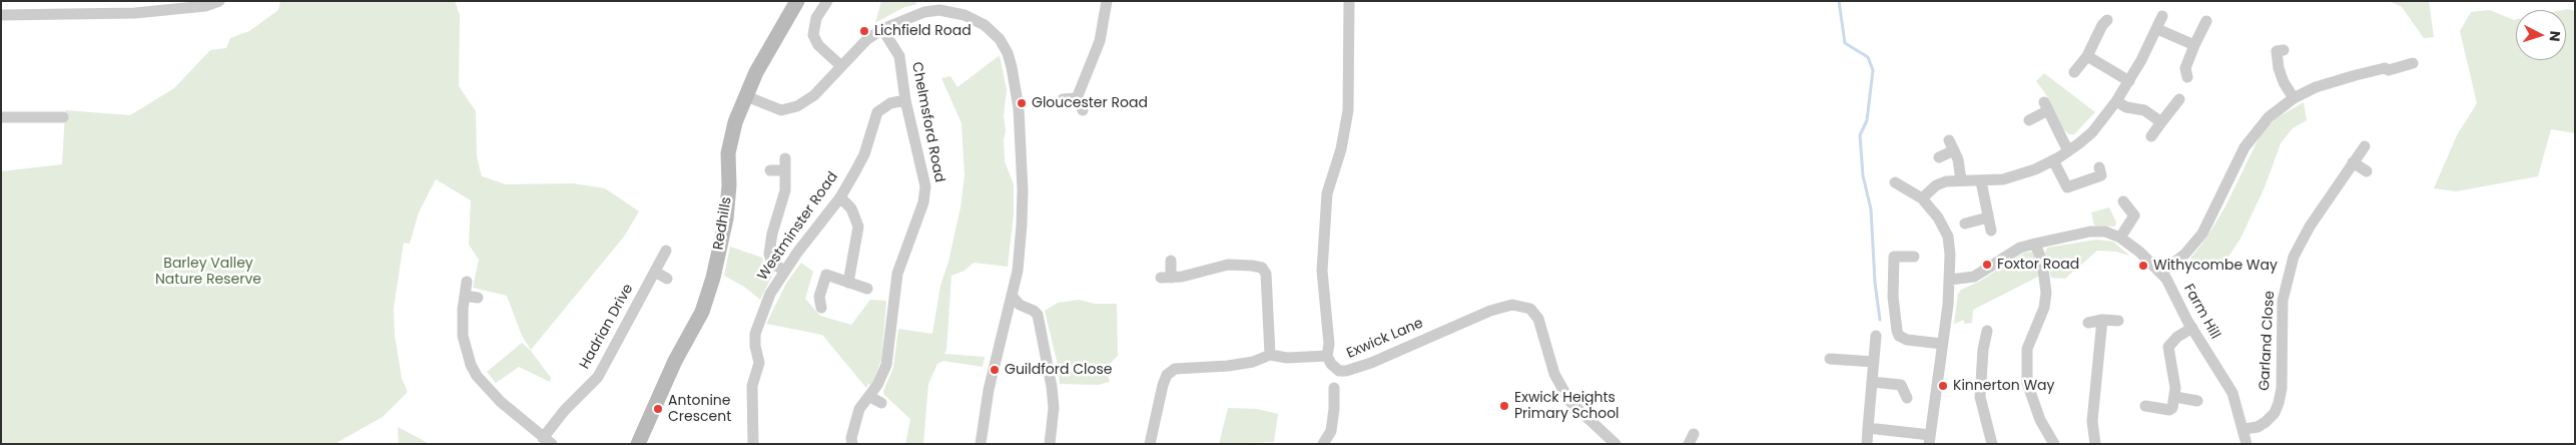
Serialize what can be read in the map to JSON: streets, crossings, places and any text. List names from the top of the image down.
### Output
{
  "streets": {
    "street": [
      "Chelmsford Road",
      "Redhills",
      "Westminster Road",
      "Farm Hill",
      "Hadrian Drive",
      "Exwick Lane",
      "Garland Close"
    ]
  },
  "crossings": [
    ["Chelmsford Road", "Westminster Road"],
    ["Farm Hill", "Garland Close"]
  ],
  "parks": ["Barley Valley Nature Reserve"],
  "places": [
    "Lichfield Road",
    "Gloucester Road",
    "Foxtor Road",
    "Withycombe Way",
    "Guildford Close",
    "Kinnerton Way",
    "Exwick Heights Primary School",
    "Antonine Crescent"
  ],
  "north": "right"
}
